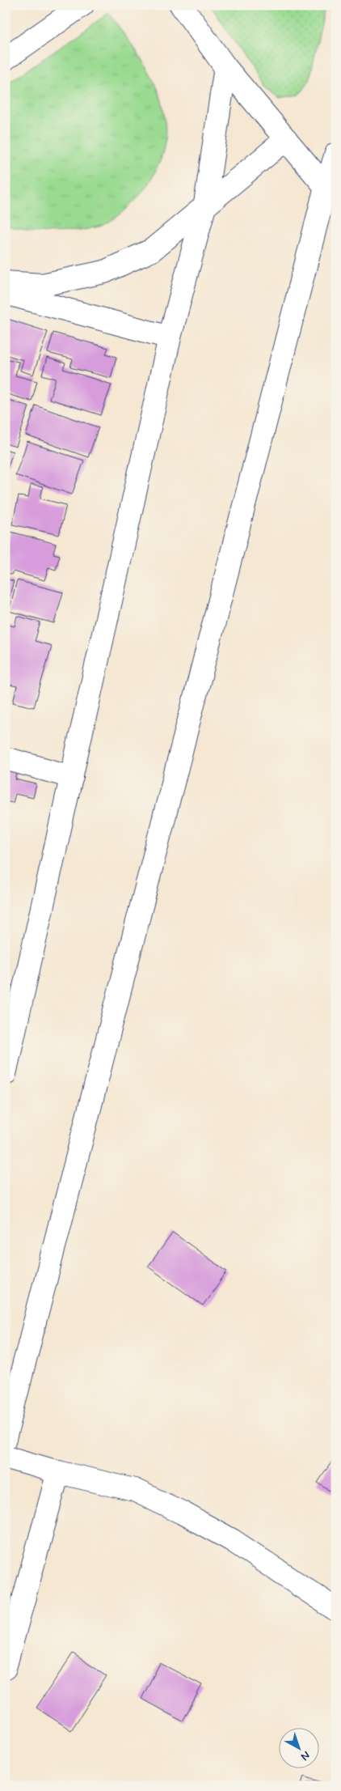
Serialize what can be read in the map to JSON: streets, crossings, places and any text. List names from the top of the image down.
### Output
{
  "north": "bottom right"
}
